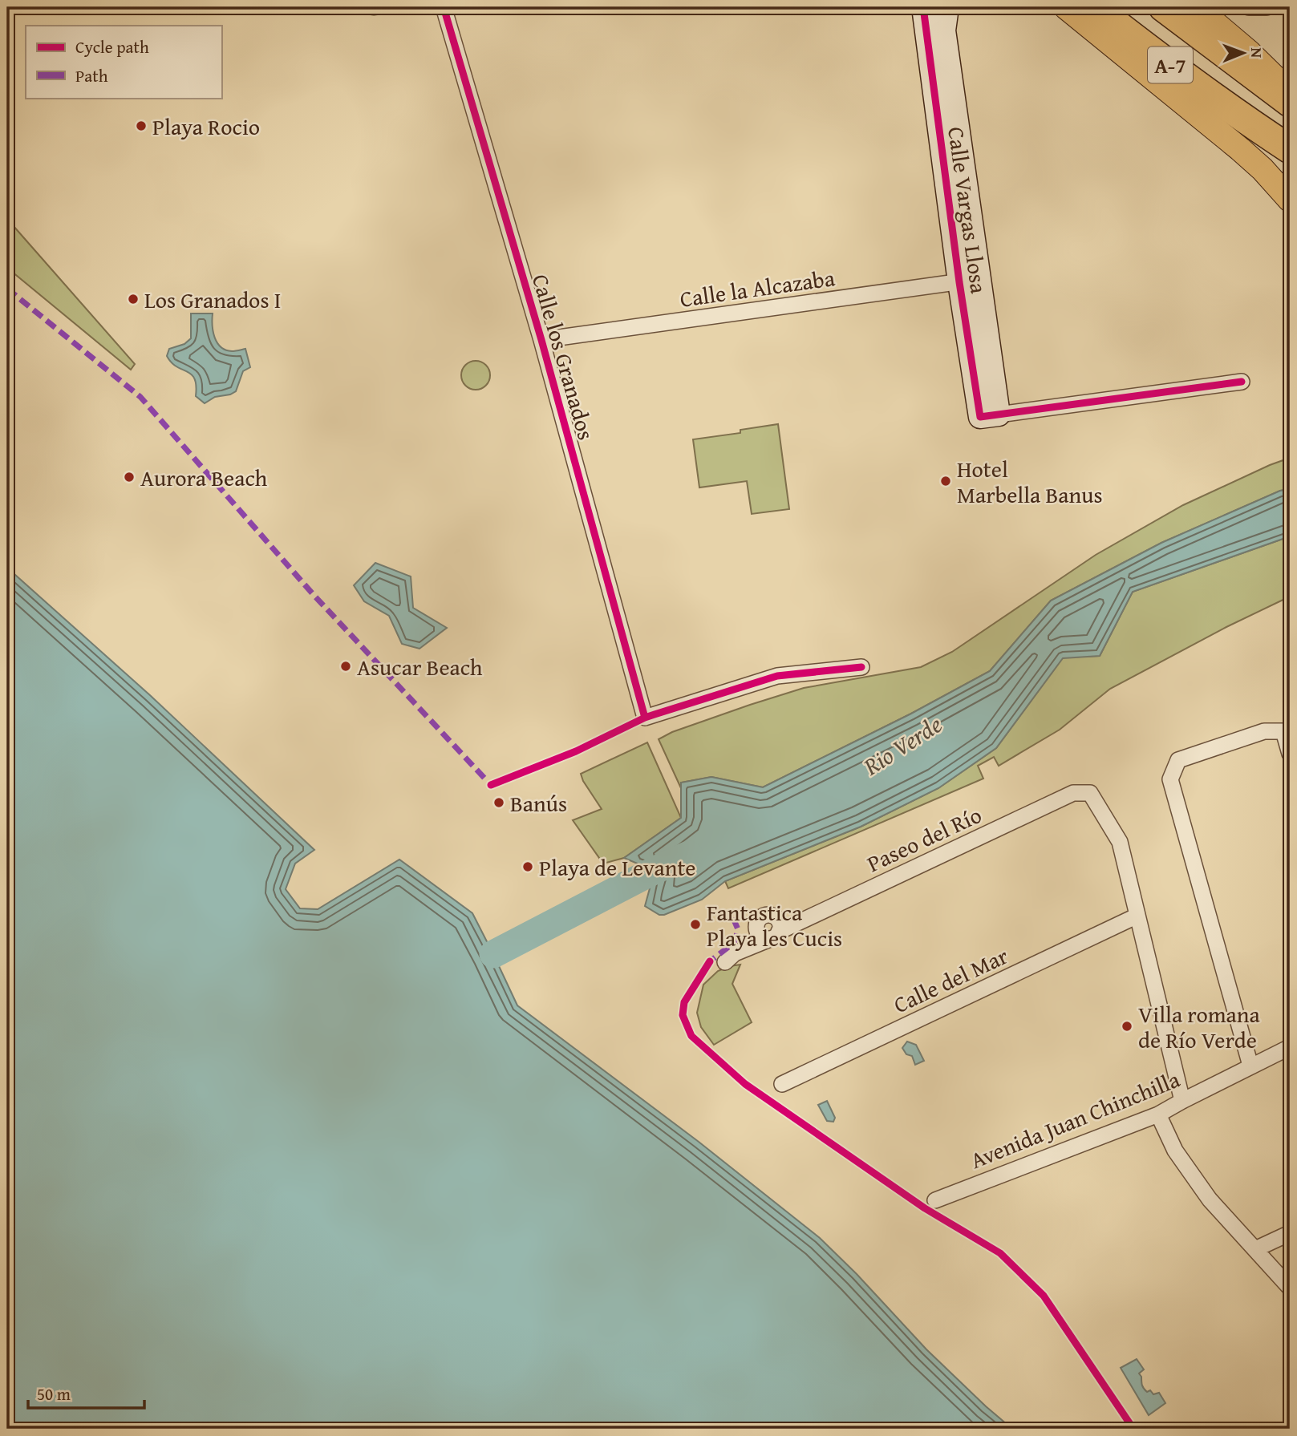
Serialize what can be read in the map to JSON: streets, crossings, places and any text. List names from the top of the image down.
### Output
{
  "streets": {
    "highway": ["A-7"],
    "street": [
      "Calle Vargas Llosa",
      "Calle la Alcazaba",
      "Calle los Granados",
      "Paseo del Río",
      "Calle del Mar",
      "Avenida Juan Chinchilla"
    ]
  },
  "crossings": [
    ["Calle Vargas Llosa", "Calle la Alcazaba"],
    ["Calle la Alcazaba", "Calle los Granados"],
    ["Paseo del Río", "Calle del Mar"]
  ],
  "water": ["Rio Verde"],
  "places": [
    "Playa Rocio",
    "Los Granados I",
    "Aurora Beach",
    "Hotel Marbella Banus",
    "Asucar Beach",
    "Banús",
    "Playa de Levante",
    "Fantastica Playa les Cucis",
    "Villa romana de Río Verde"
  ],
  "legend": ["Cycle path", "Path"],
  "scale_bar": "50 m",
  "north": "right"
}
